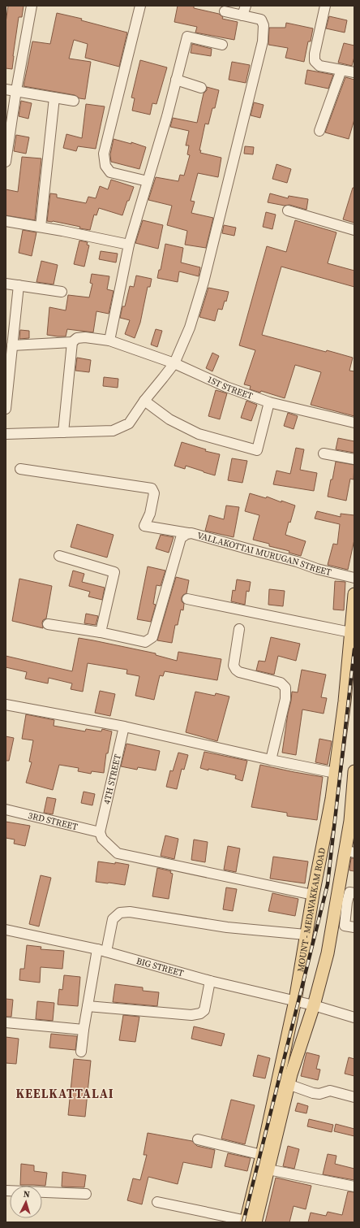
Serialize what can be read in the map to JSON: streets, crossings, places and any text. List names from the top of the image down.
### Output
{
  "streets": {
    "main road": ["MOUNT - MEDAVAKKAM ROAD"],
    "street": [
      "1ST STREET",
      "VALLAKOTTAI MURUGAN STREET",
      "4TH STREET",
      "3RD STREET",
      "BIG STREET"
    ]
  },
  "crossings": [
    ["4TH STREET", "3RD STREET"],
    ["MOUNT - MEDAVAKKAM ROAD", "BIG STREET"]
  ],
  "districts": ["KEELKATTALAI"],
  "north": "top"
}
